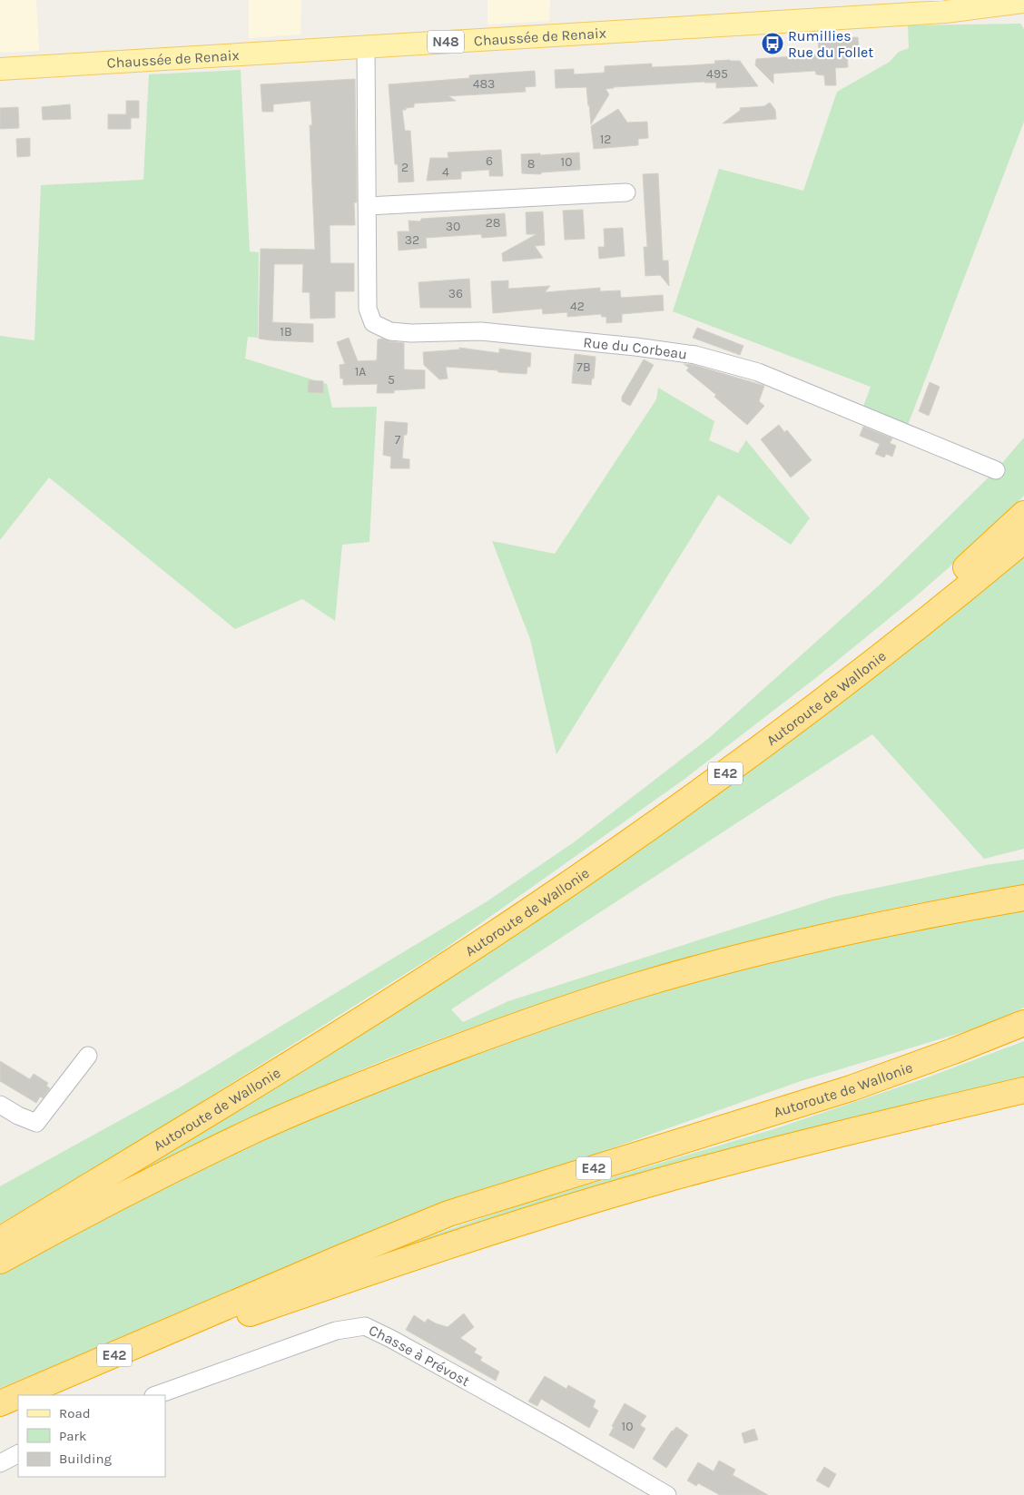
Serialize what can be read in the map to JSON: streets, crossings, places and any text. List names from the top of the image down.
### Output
{
  "streets": {
    "highway": ["Autoroute de Wallonie", "E42"],
    "main road": ["Chaussée de Renaix", "N48"],
    "street": ["Rue du Corbeau", "Chasse à Prévost"]
  },
  "crossings": [
    ["Chaussée de Renaix", "Rue du Corbeau"]
  ],
  "places": {
    "bus stop": ["Rumillies Rue du Follet"]
  },
  "house_numbers": [
    "495",
    "483",
    "12",
    "6",
    "10",
    "8",
    "2",
    "4",
    "28",
    "30",
    "32",
    "36",
    "42",
    "1B",
    "7B",
    "1A",
    "5",
    "7",
    "10"
  ],
  "legend": ["Road", "Park", "Building"]
}
